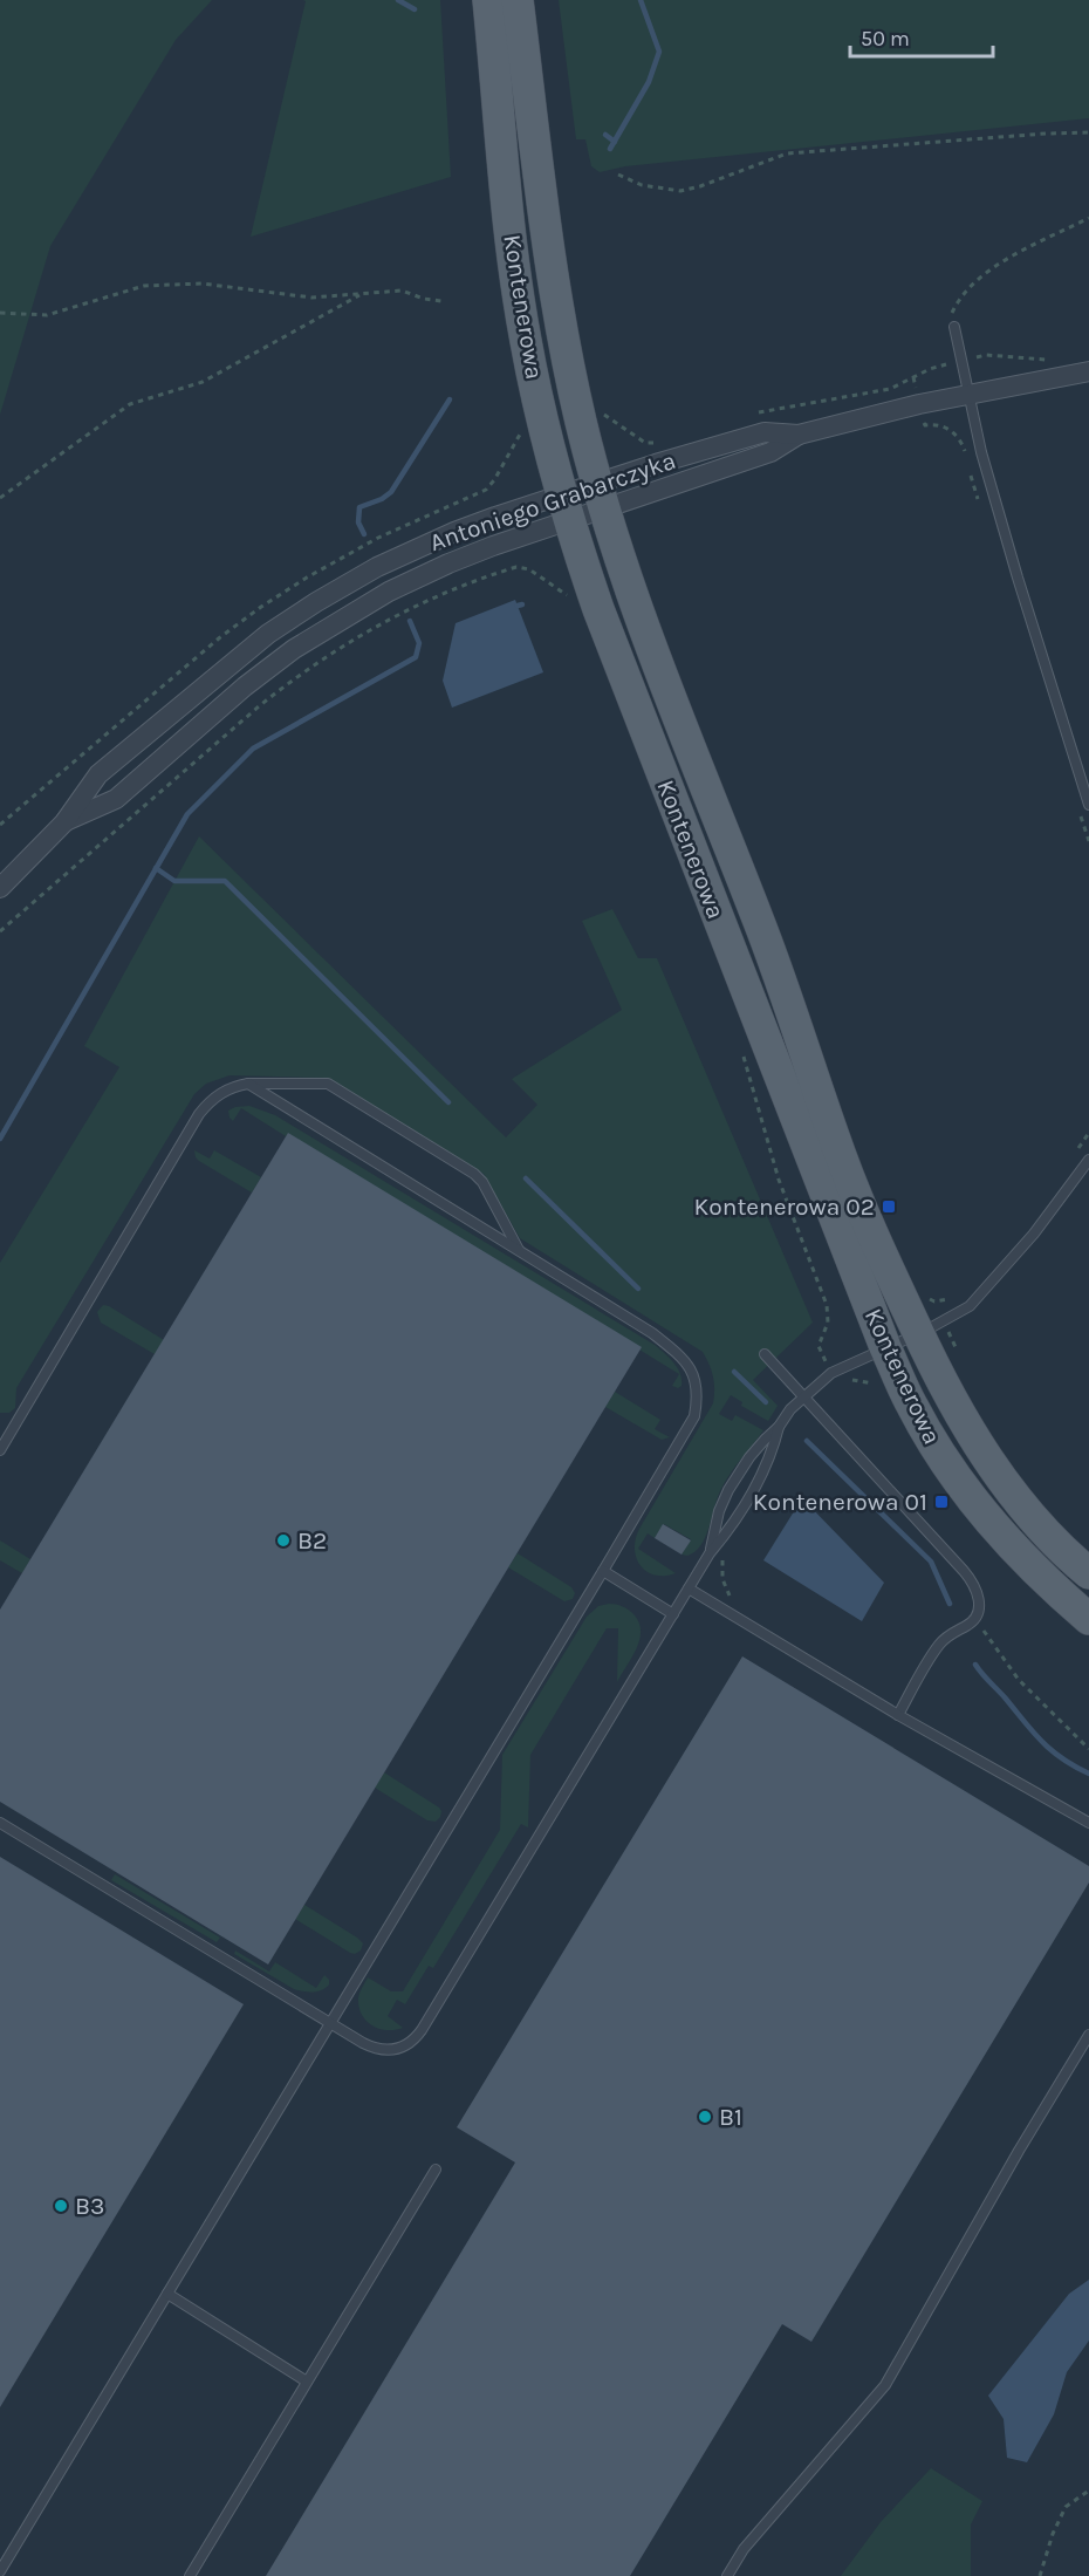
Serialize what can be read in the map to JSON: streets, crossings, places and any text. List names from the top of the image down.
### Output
{
  "streets": {
    "main road": ["Kontenerowa"],
    "street": ["Antoniego Grabarczyka"]
  },
  "crossings": [
    ["Kontenerowa", "Antoniego Grabarczyka"]
  ],
  "places": {
    "transit": ["Kontenerowa 02", "Kontenerowa 01"],
    "other": ["B2", "B1", "B3"]
  },
  "scale_bar": "50 m"
}
